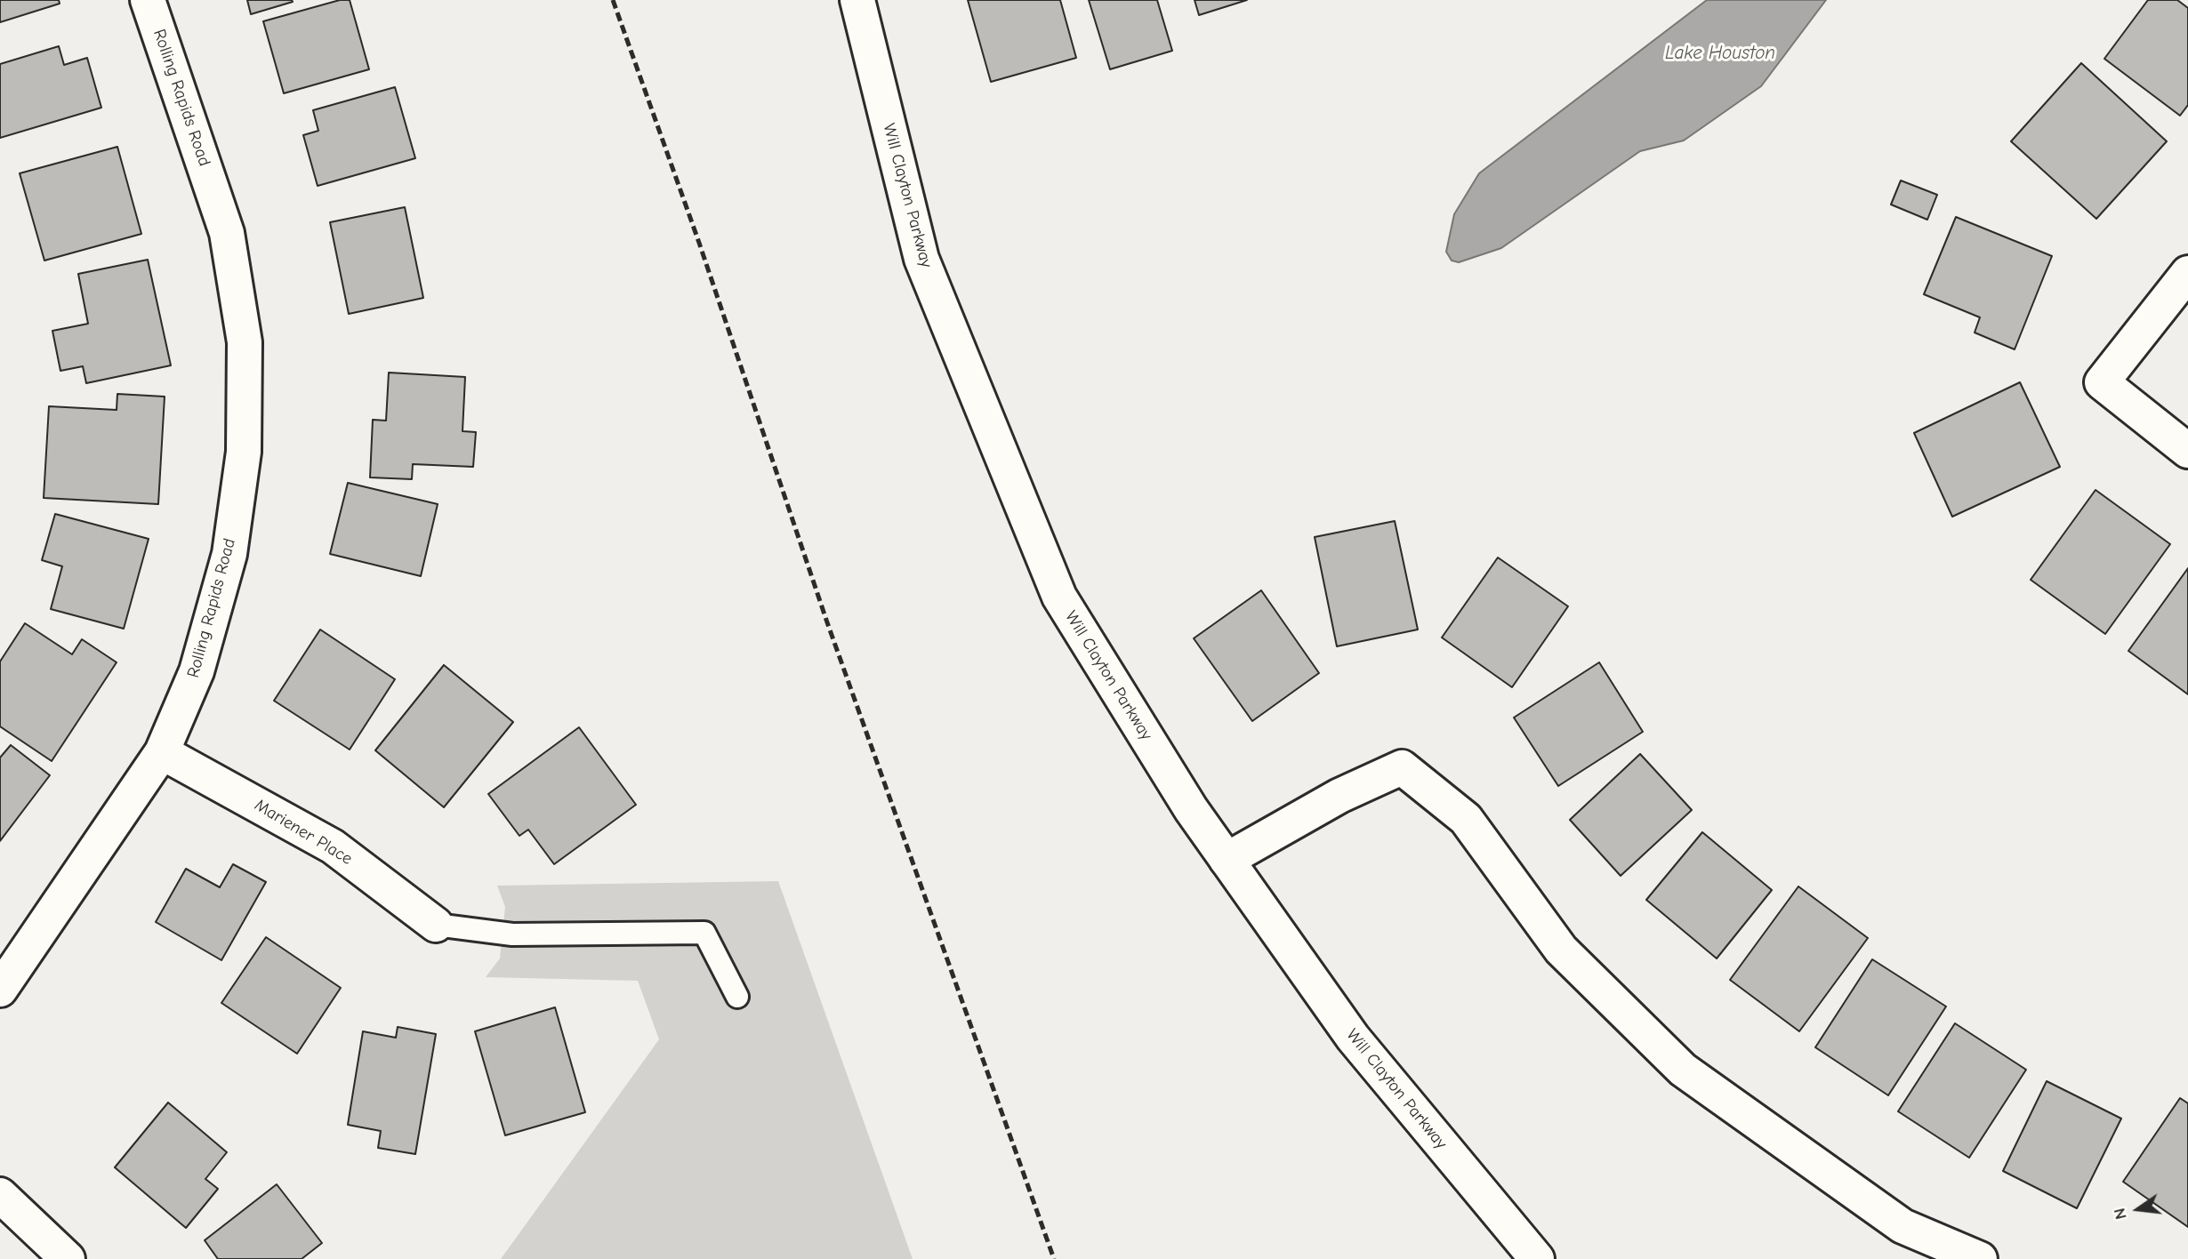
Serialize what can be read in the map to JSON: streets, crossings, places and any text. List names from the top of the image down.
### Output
{
  "streets": {
    "street": ["Rolling Rapids Road", "Will Clayton Parkway", "Mariener Place"]
  },
  "crossings": [
    ["Rolling Rapids Road", "Mariener Place"]
  ],
  "water": ["Lake Houston"],
  "north": "left"
}
